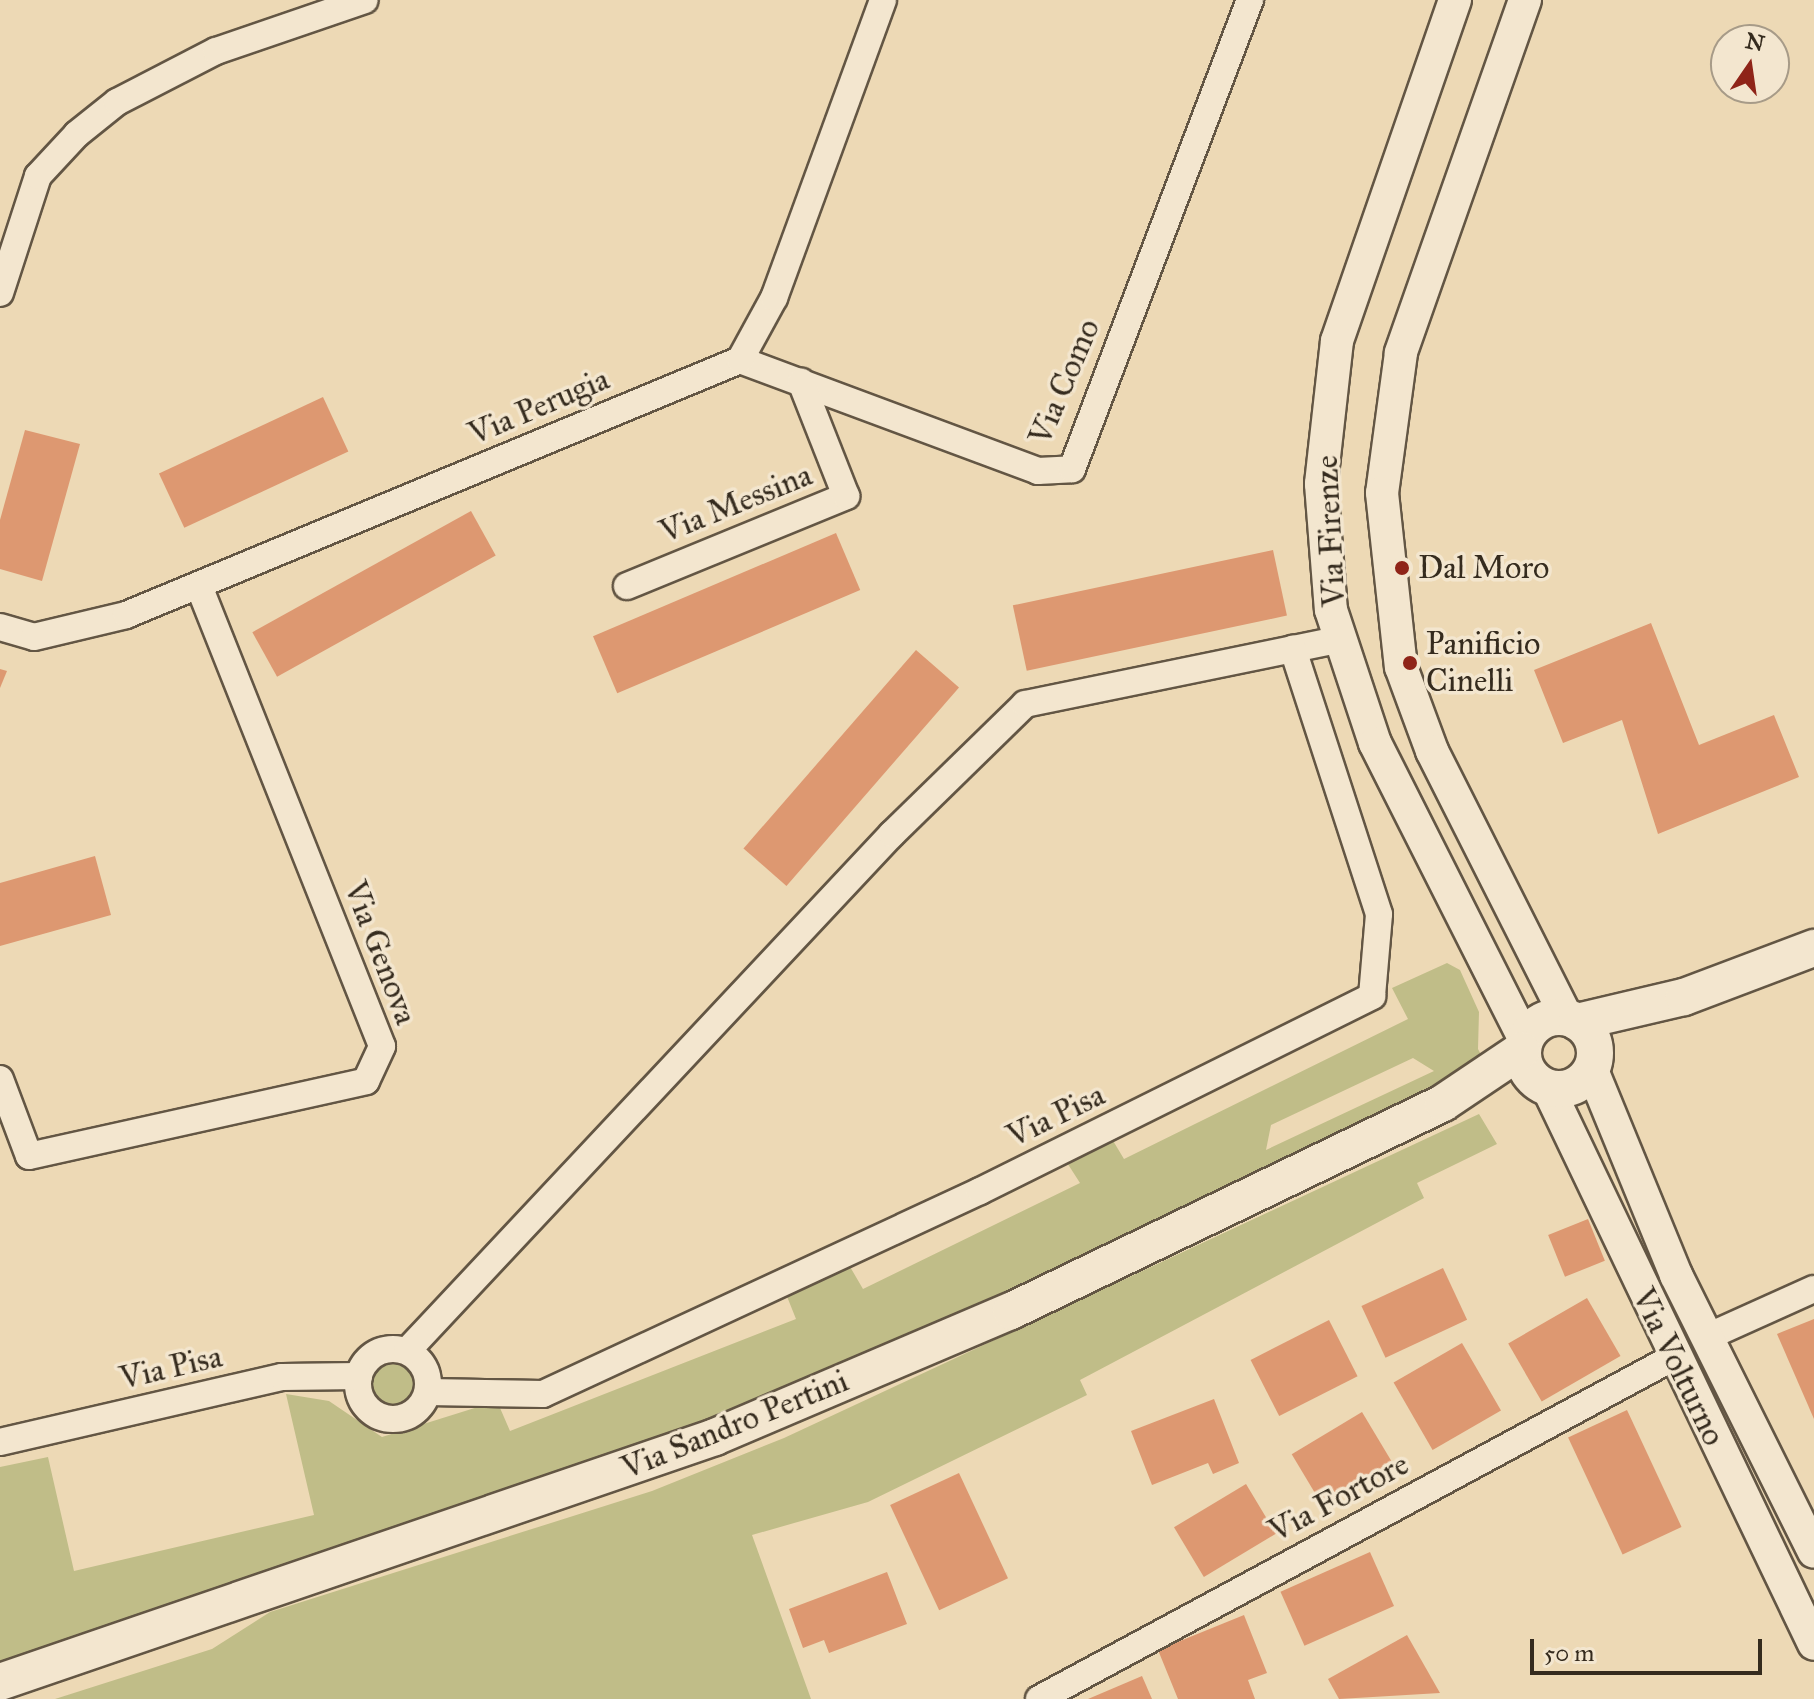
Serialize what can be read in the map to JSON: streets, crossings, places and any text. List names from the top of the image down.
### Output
{
  "streets": {
    "main road": ["Via Sandro Pertini"],
    "street": [
      "Via Como",
      "Via Perugia",
      "Via Messina",
      "Via Firenze",
      "Via Genova",
      "Via Pisa",
      "Via Volturno",
      "Via Fortore"
    ]
  },
  "crossings": [
    ["Via Como", "Via Perugia"],
    ["Via Como", "Via Messina"],
    ["Via Perugia", "Via Genova"],
    ["Via Firenze", "Via Volturno"],
    ["Via Firenze", "Via Sandro Pertini"],
    ["Via Volturno", "Via Sandro Pertini"],
    ["Via Volturno", "Via Fortore"]
  ],
  "places": ["Dal Moro", "Panificio Cinelli"],
  "scale_bar": "50 m",
  "north": "top"
}
